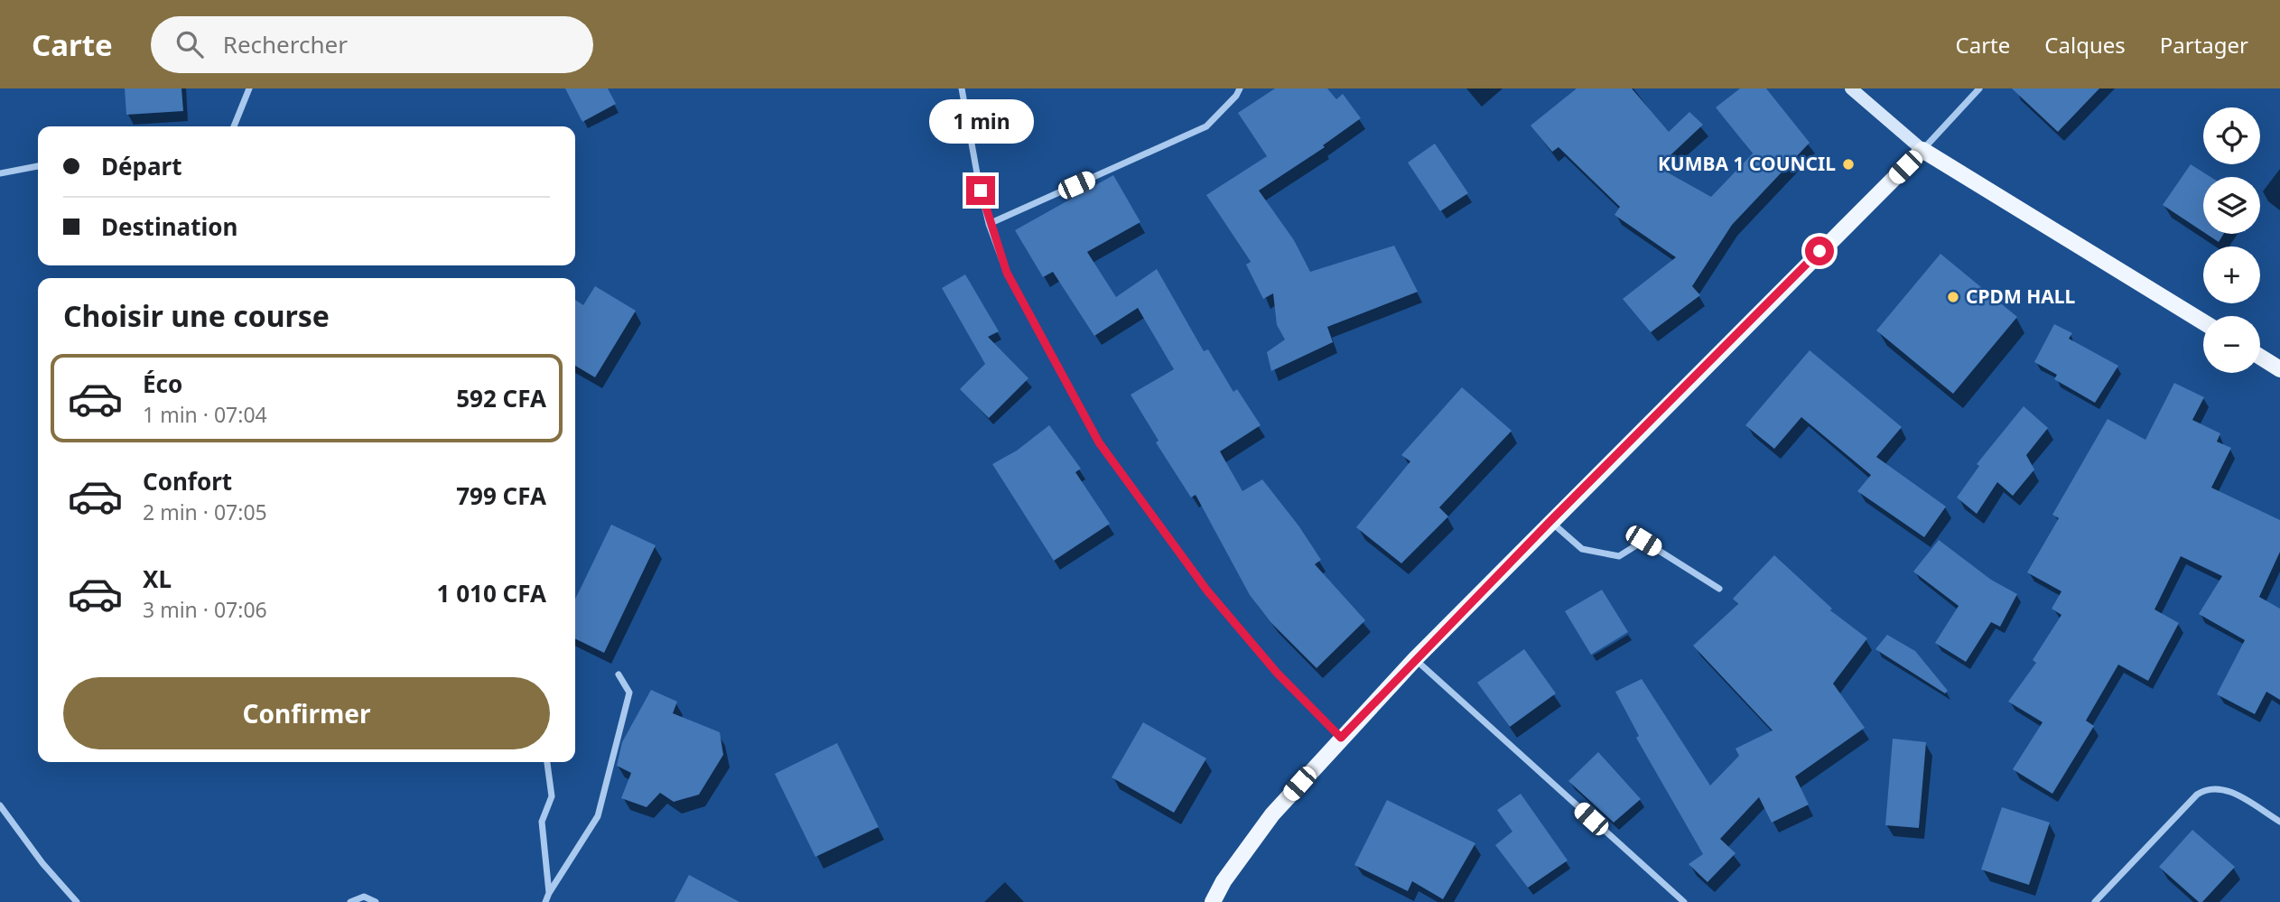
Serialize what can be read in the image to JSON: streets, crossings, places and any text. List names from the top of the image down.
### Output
{
  "places": ["KUMBA 1 COUNCIL", "CPDM HALL"],
  "page": {
    "header": "Carte",
    "search": "Rechercher",
    "nav": ["Carte", "Calques", "Partager"],
    "bubble": "1 min",
    "map_buttons": ["+", "−"],
    "banner": ["Départ", "Destination"],
    "heading": "Choisir une course",
    "list": [
      {
        "name": "Éco",
        "note": "1 min · 07:04",
        "value": "592 CFA"
      },
      {
        "name": "Confort",
        "note": "2 min · 07:05",
        "value": "799 CFA"
      },
      {
        "name": "XL",
        "note": "3 min · 07:06",
        "value": "1 010 CFA"
      }
    ],
    "buttons": "Confirmer"
  }
}
